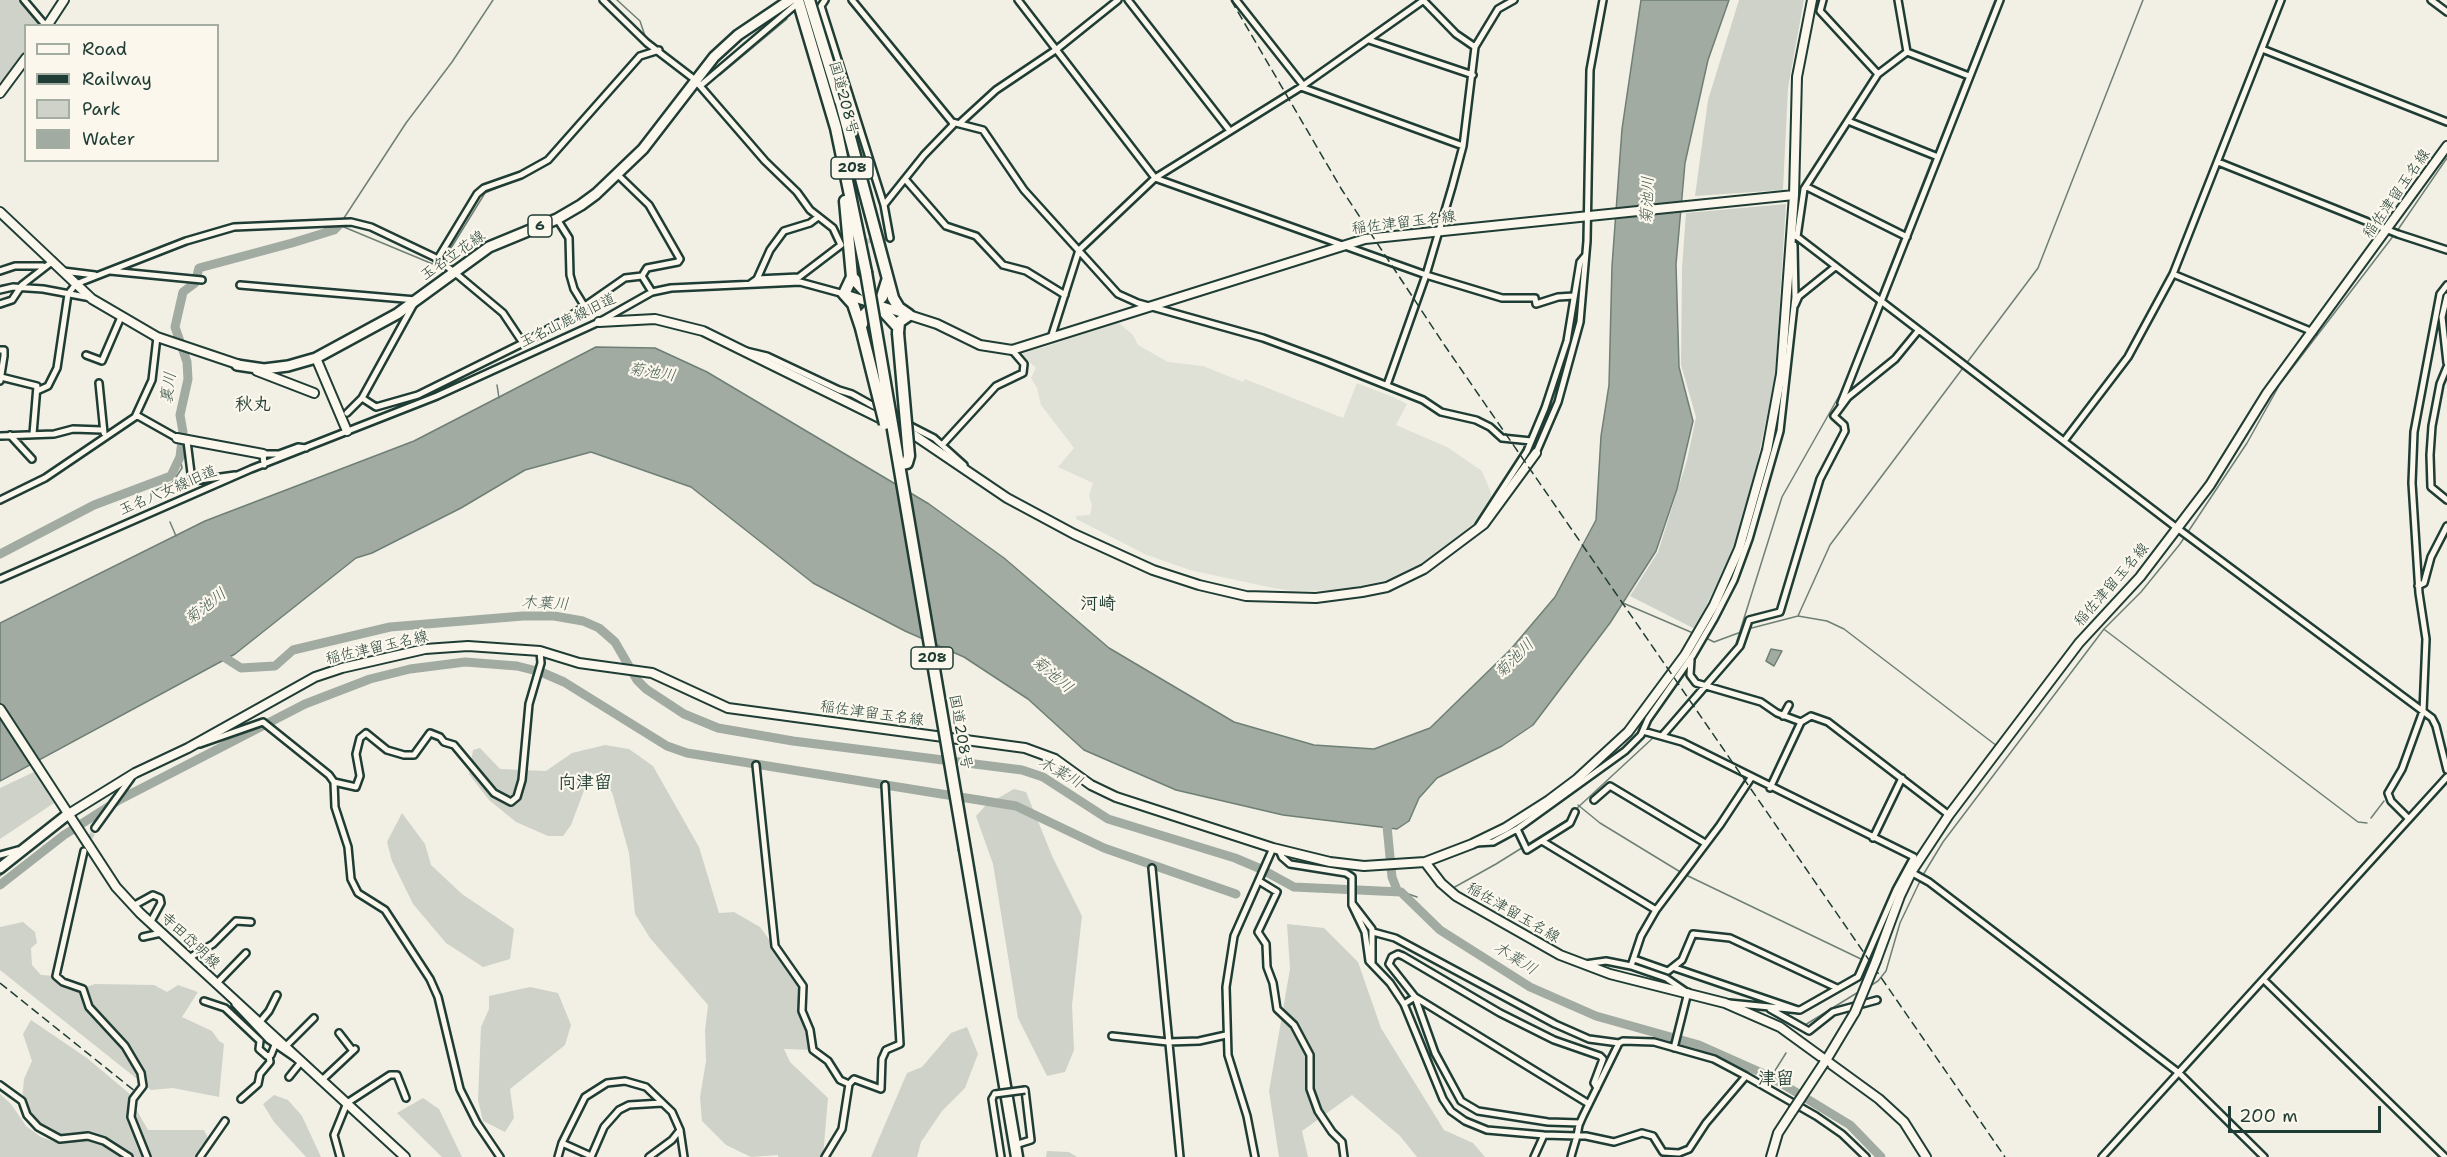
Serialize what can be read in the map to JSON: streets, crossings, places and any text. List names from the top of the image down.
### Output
{
  "streets": {
    "highway": ["国道208号", "208"],
    "main road": [
      "稲佐津留玉名線",
      "6",
      "玉名立花線",
      "寺田岱明線"
    ],
    "street": ["玉名山鹿線旧道", "玉名八女線旧道"]
  },
  "crossings": [
    ["国道208号", "玉名立花線"],
    ["稲佐津留玉名線", "玉名山鹿線旧道"],
    ["稲佐津留玉名線", "寺田岱明線"],
    ["玉名山鹿線旧道", "玉名八女線旧道"]
  ],
  "districts": [
    "秋丸",
    "河崎",
    "向津留",
    "津留"
  ],
  "water": ["菊池川", "裏川", "木葉川"],
  "legend": [
    "Road",
    "Railway",
    "Park",
    "Water"
  ],
  "scale_bar": "200 m"
}
